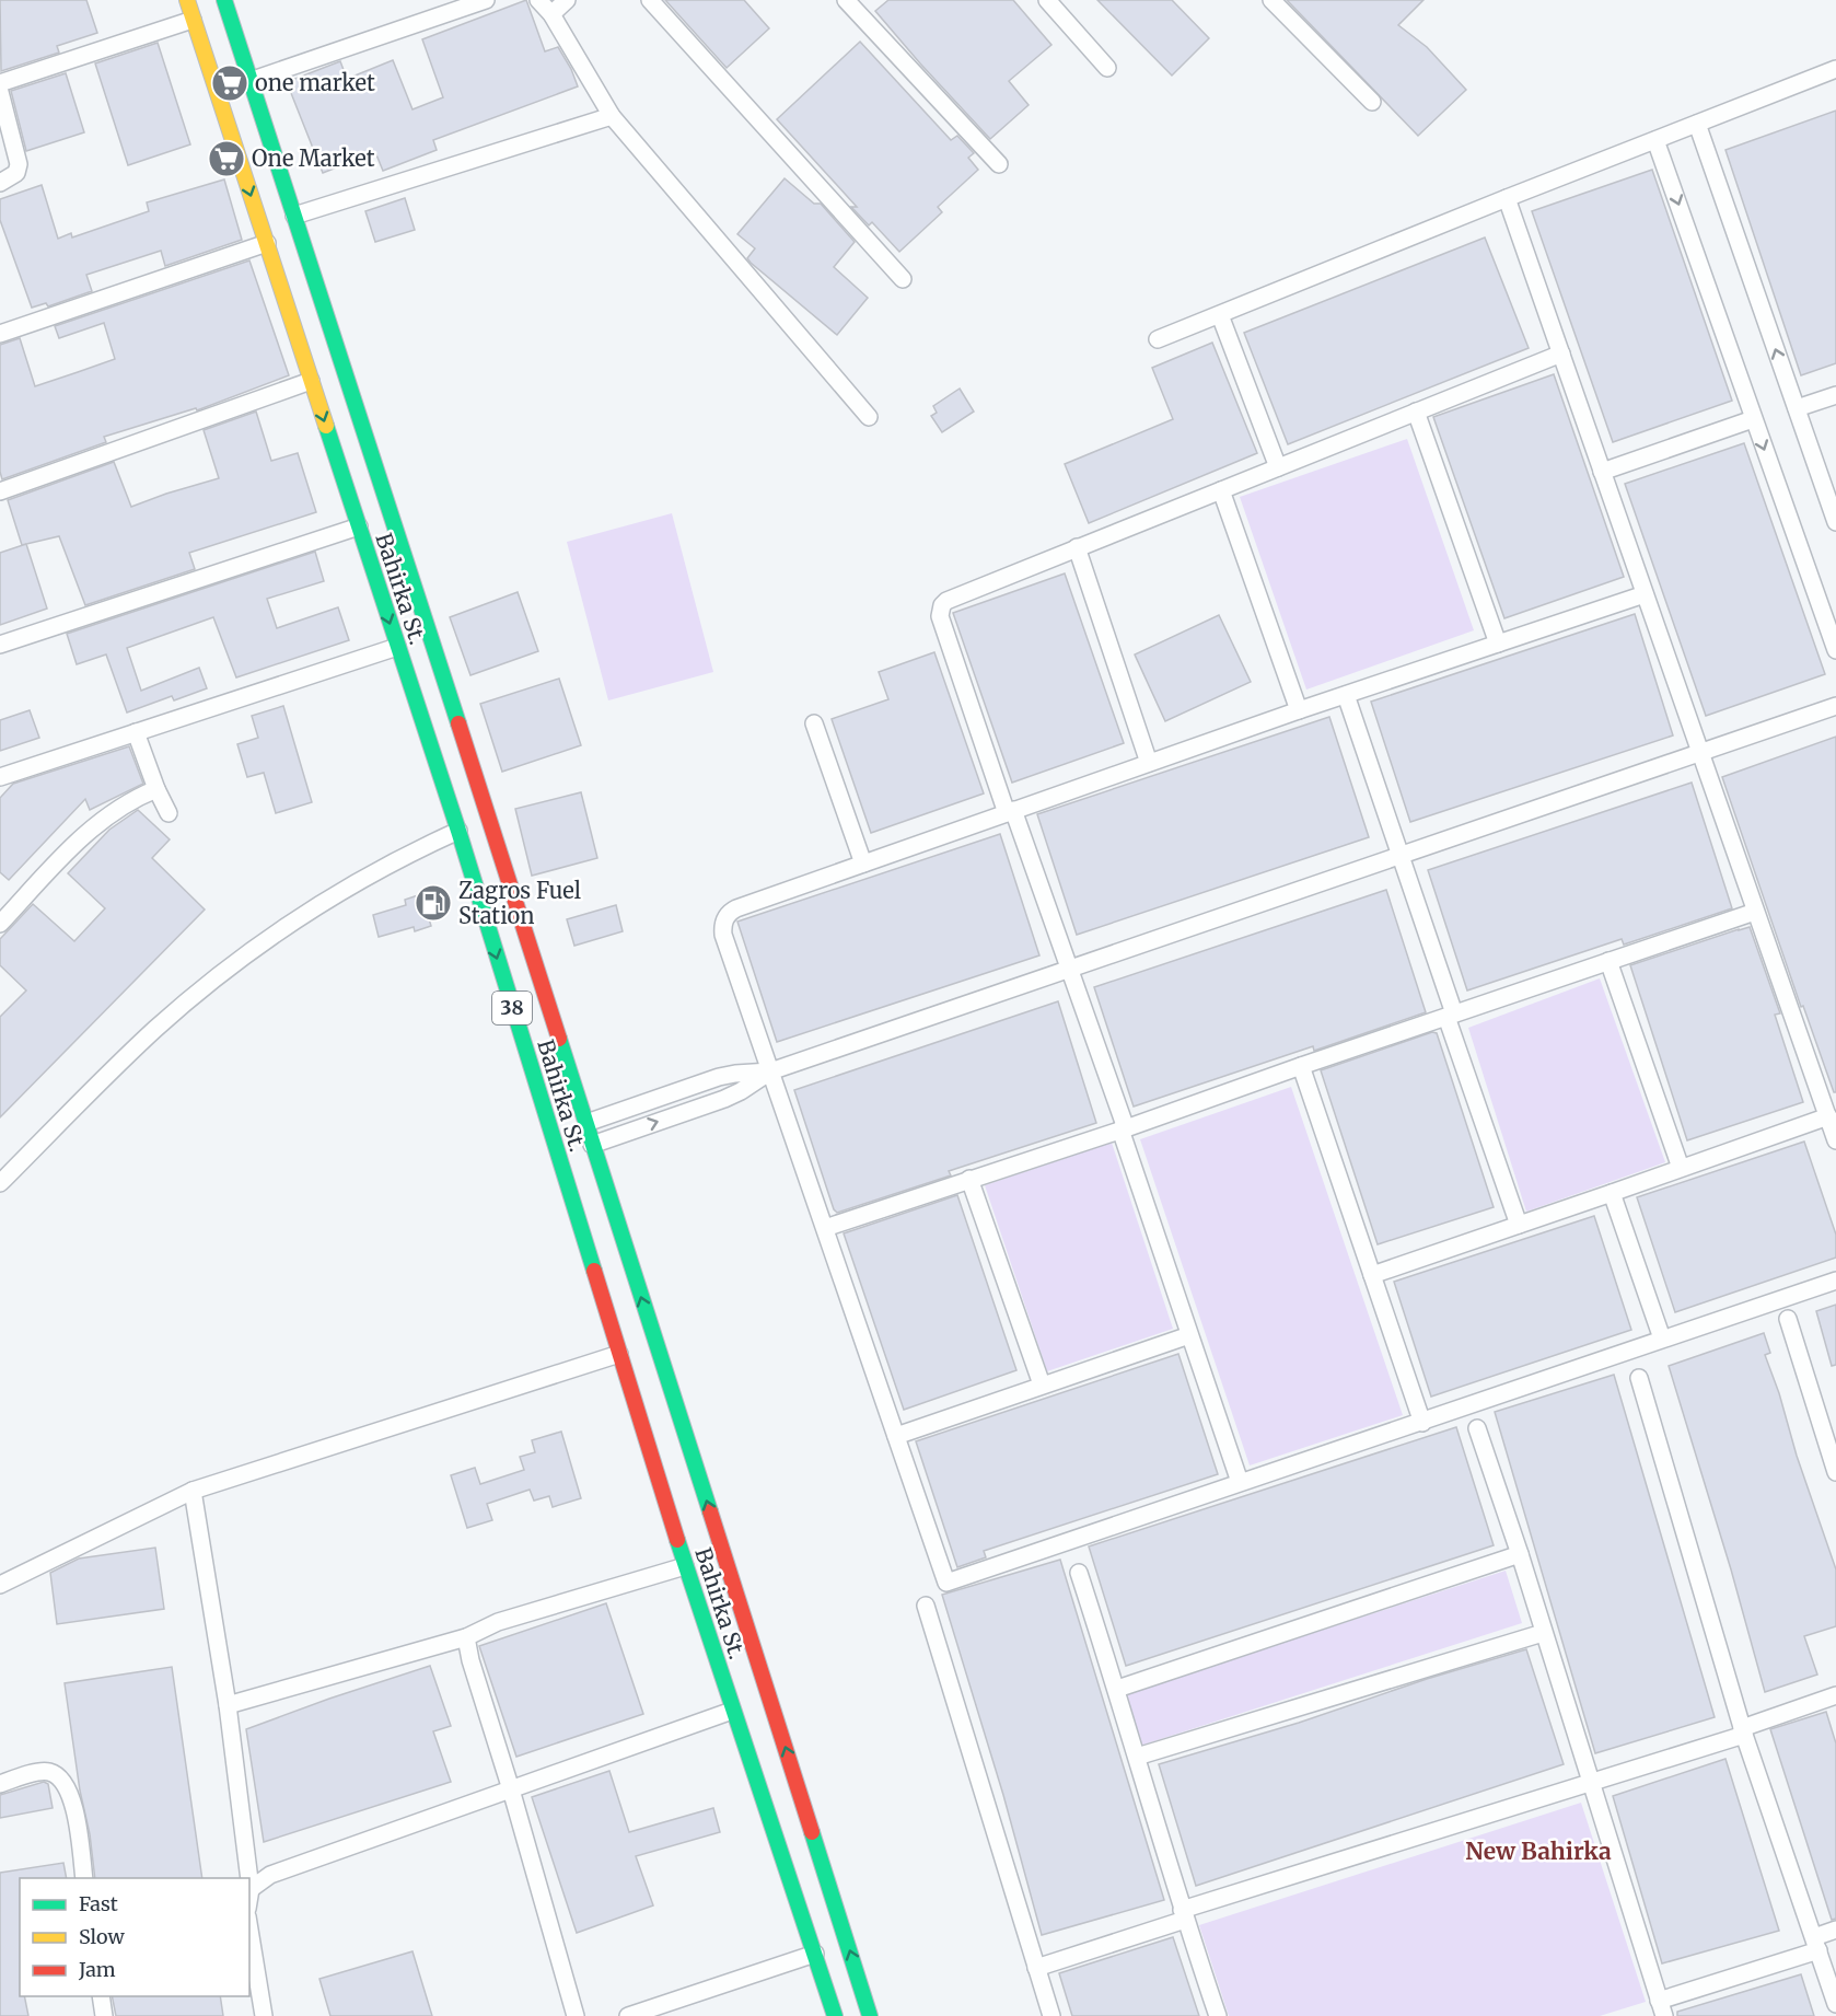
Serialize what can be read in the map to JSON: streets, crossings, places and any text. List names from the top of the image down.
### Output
{
  "streets": {
    "main road": ["Bahirka St.", "38"]
  },
  "districts": ["New Bahirka"],
  "places": {
    "supermarket": ["one market", "One Market"],
    "fuel station": ["Zagros Fuel Station"]
  },
  "legend": ["Fast", "Slow", "Jam"]
}
